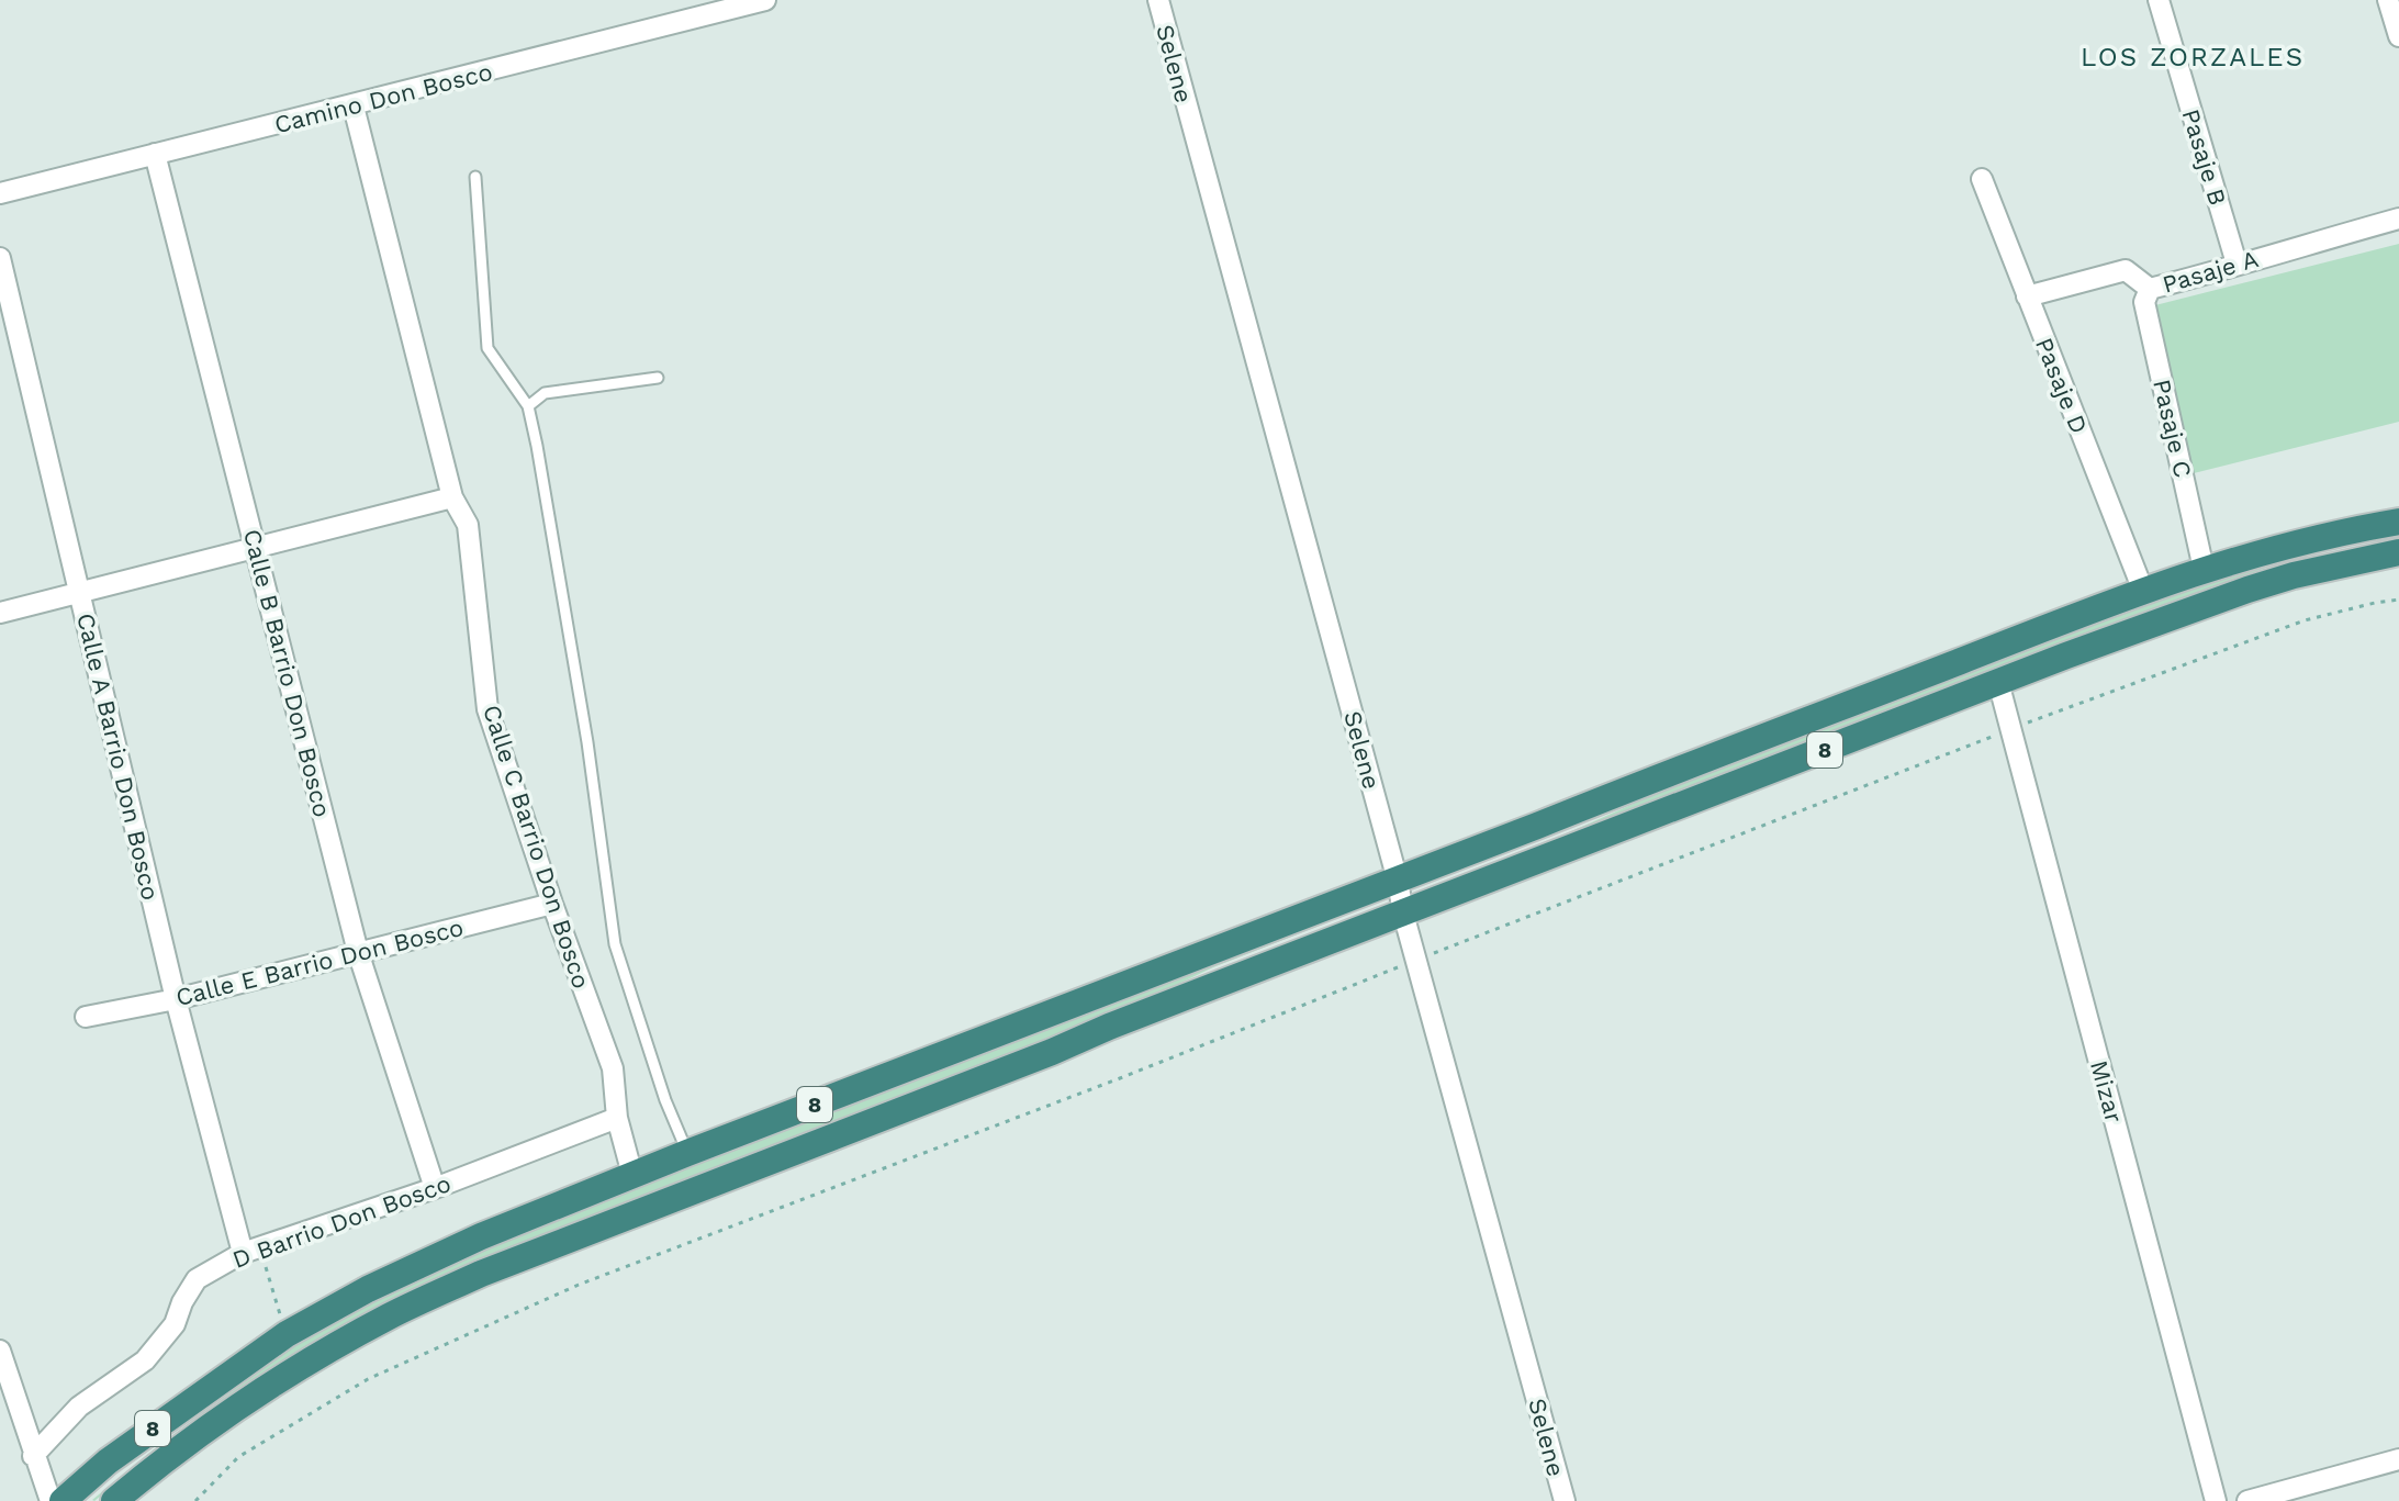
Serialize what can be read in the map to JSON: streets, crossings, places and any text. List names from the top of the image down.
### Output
{
  "streets": {
    "highway": ["8"],
    "street": [
      "Selene",
      "Camino Don Bosco",
      "Pasaje B",
      "Pasaje A",
      "Pasaje D",
      "Pasaje C",
      "Calle B Barrio Don Bosco",
      "Calle A Barrio Don Bosco",
      "Calle C Barrio Don Bosco",
      "Calle E Barrio Don Bosco",
      "Mizar",
      "D Barrio Don Bosco"
    ]
  },
  "crossings": [
    ["Selene", "8"],
    ["Camino Don Bosco", "Calle B Barrio Don Bosco"],
    ["Camino Don Bosco", "Calle C Barrio Don Bosco"],
    ["Pasaje B", "Pasaje A"],
    ["Pasaje A", "Pasaje D"],
    ["Pasaje A", "Pasaje C"],
    ["Pasaje D", "8"],
    ["Pasaje C", "8"],
    ["Calle B Barrio Don Bosco", "Calle E Barrio Don Bosco"],
    ["Calle B Barrio Don Bosco", "D Barrio Don Bosco"],
    ["8", "Calle C Barrio Don Bosco"],
    ["8", "Mizar"],
    ["Calle A Barrio Don Bosco", "Calle E Barrio Don Bosco"],
    ["Calle A Barrio Don Bosco", "D Barrio Don Bosco"],
    ["Calle C Barrio Don Bosco", "Calle E Barrio Don Bosco"],
    ["Calle C Barrio Don Bosco", "D Barrio Don Bosco"]
  ],
  "districts": ["LOS ZORZALES"]
}
